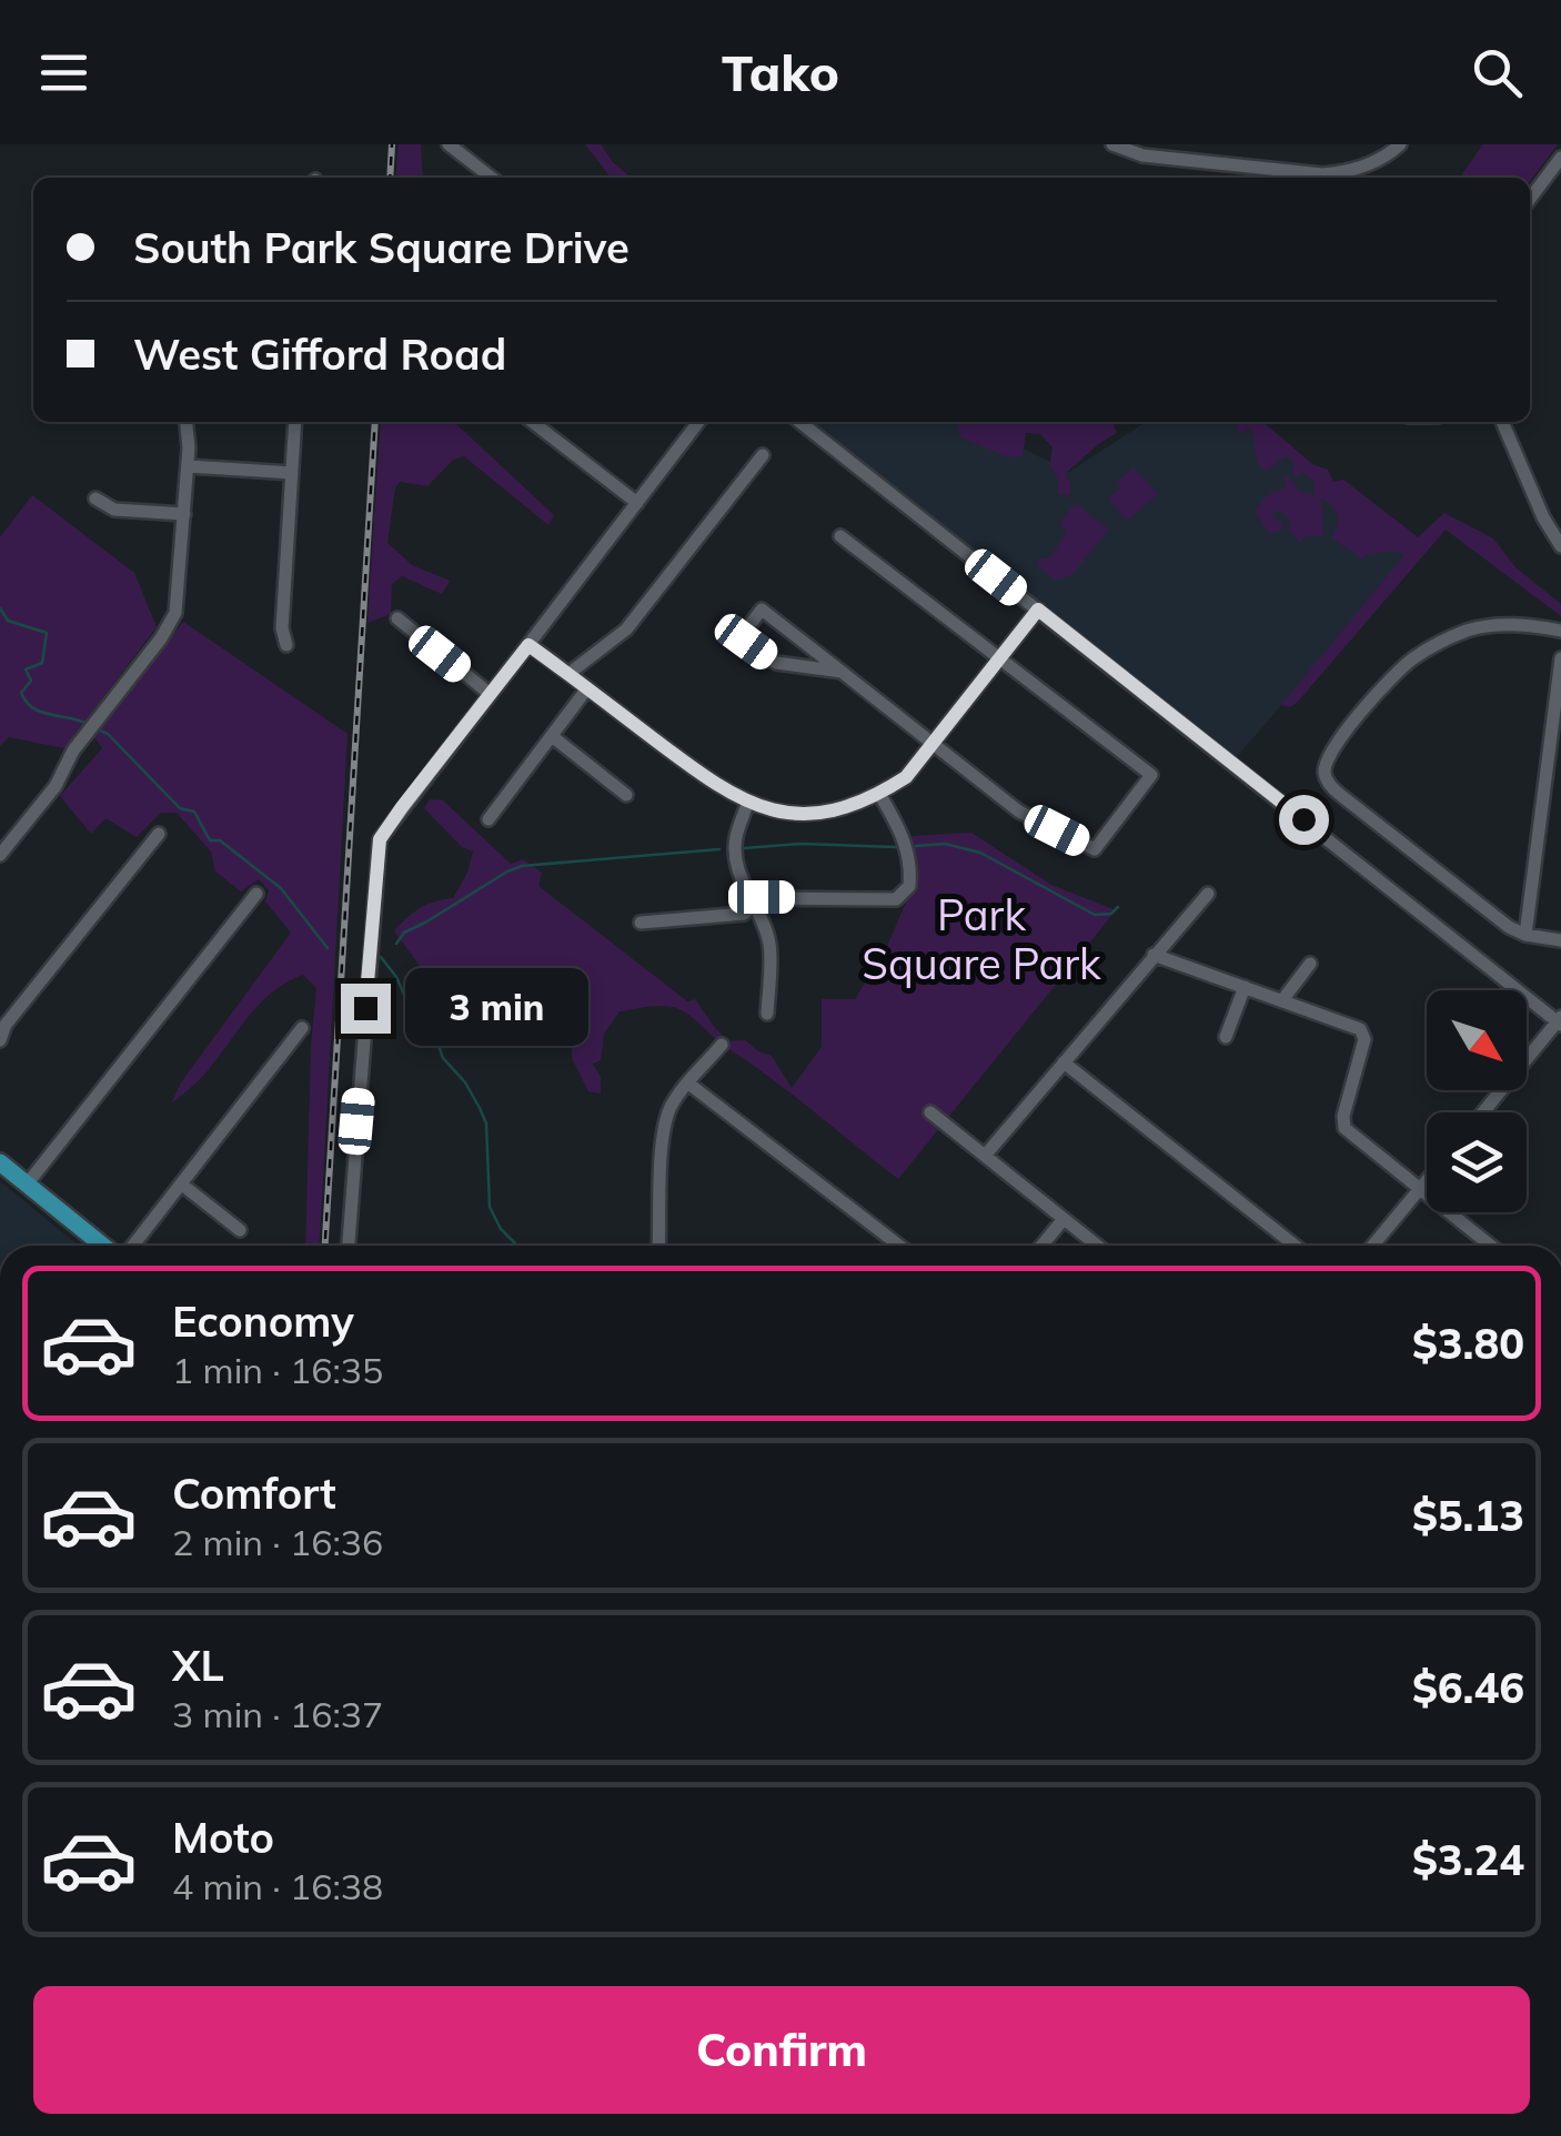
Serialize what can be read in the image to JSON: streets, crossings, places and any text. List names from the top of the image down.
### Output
{
  "parks": ["Park Square Park"],
  "north": "bottom right",
  "page": {
    "header": "Tako",
    "banner": ["South Park Square Drive", "West Gifford Road"],
    "bubble": "3 min",
    "list": [
      {
        "name": "Economy",
        "note": "1 min · 16:35",
        "value": "$3.80"
      },
      {
        "name": "Comfort",
        "note": "2 min · 16:36",
        "value": "$5.13"
      },
      {
        "name": "XL",
        "note": "3 min · 16:37",
        "value": "$6.46"
      },
      {
        "name": "Moto",
        "note": "4 min · 16:38",
        "value": "$3.24"
      }
    ],
    "buttons": "Confirm"
  }
}
